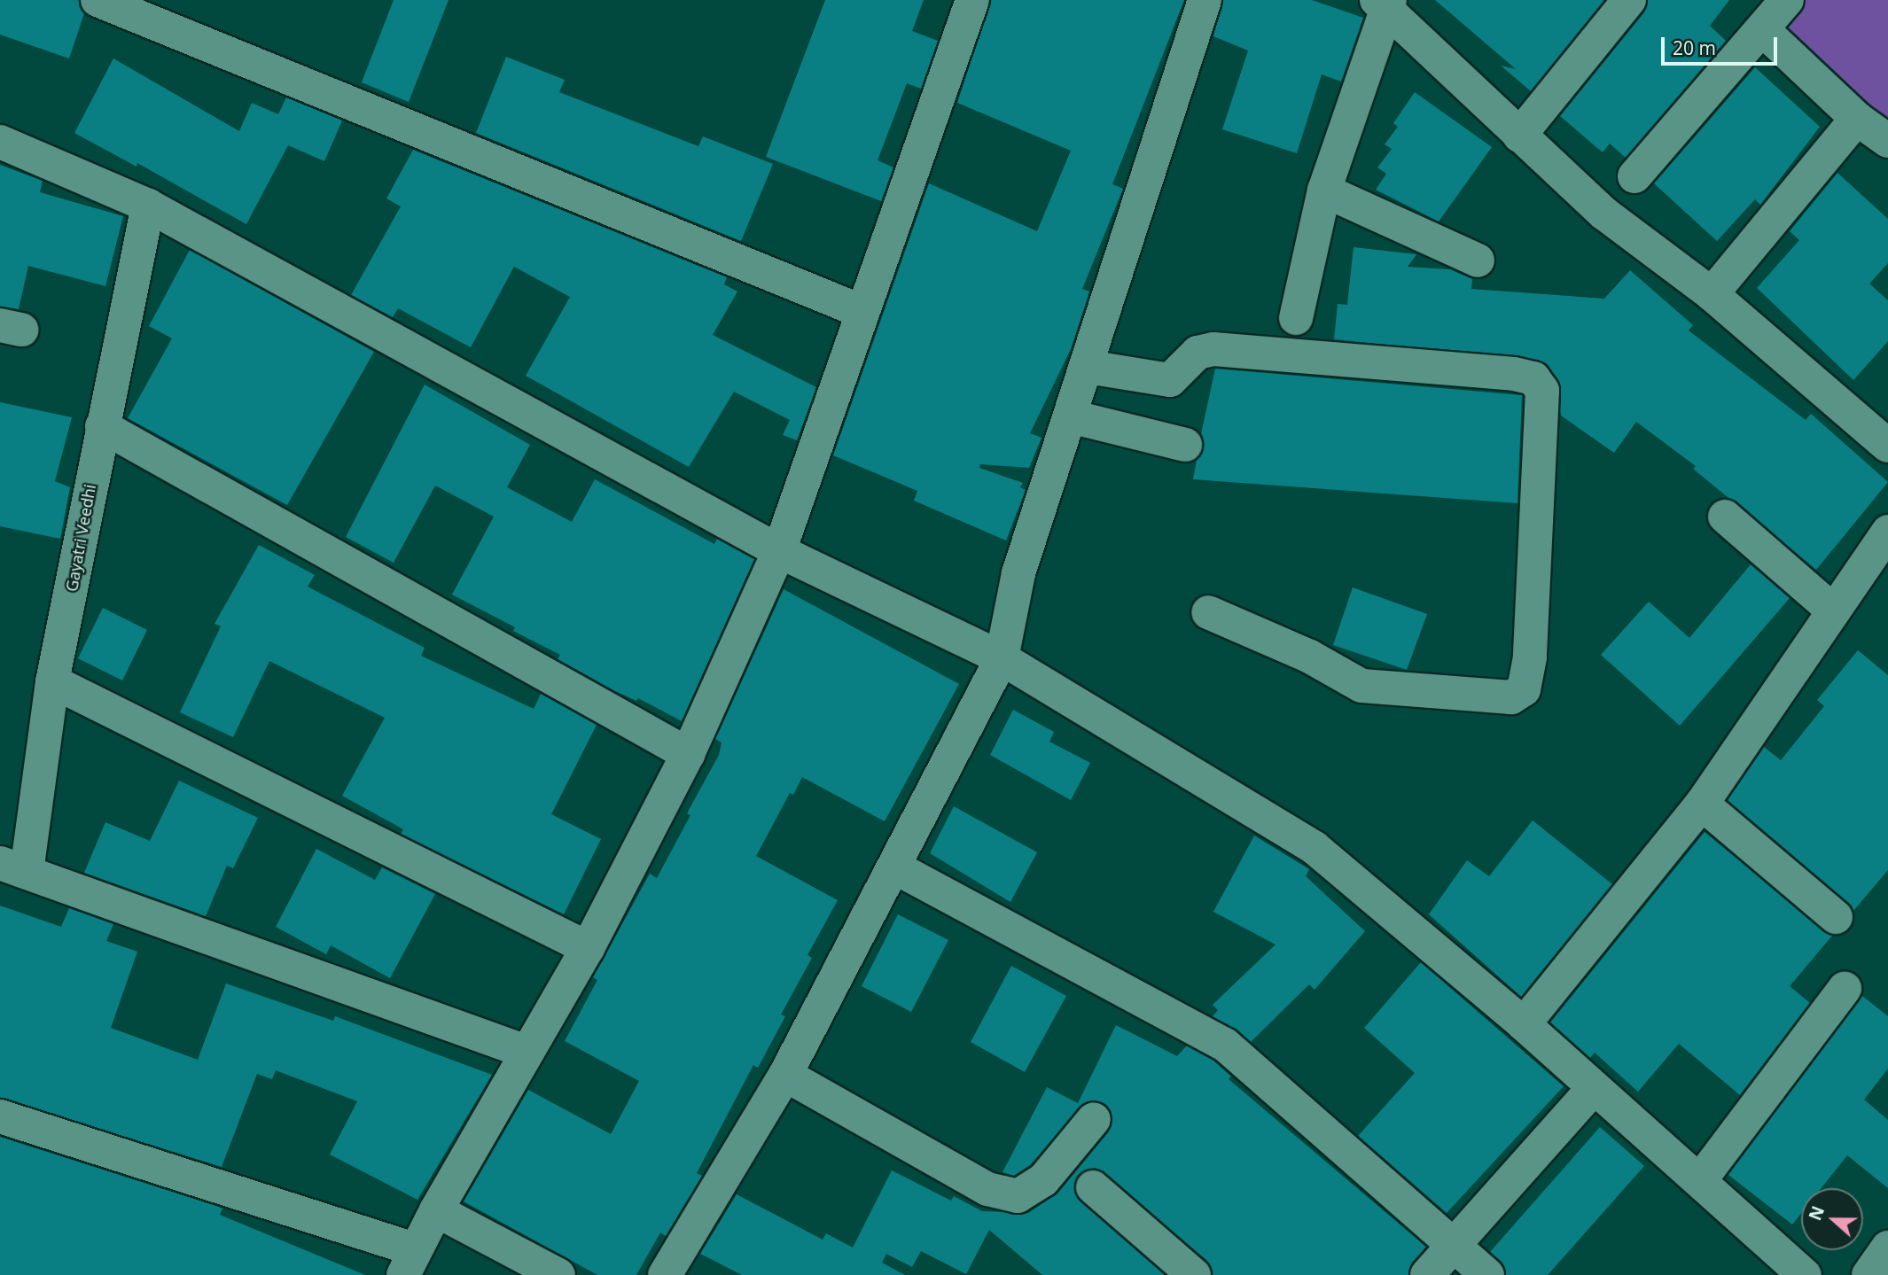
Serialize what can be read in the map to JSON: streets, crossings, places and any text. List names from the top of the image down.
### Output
{
  "streets": {
    "street": ["Gayatri Veedhi"]
  },
  "scale_bar": "20 m",
  "north": "left"
}
